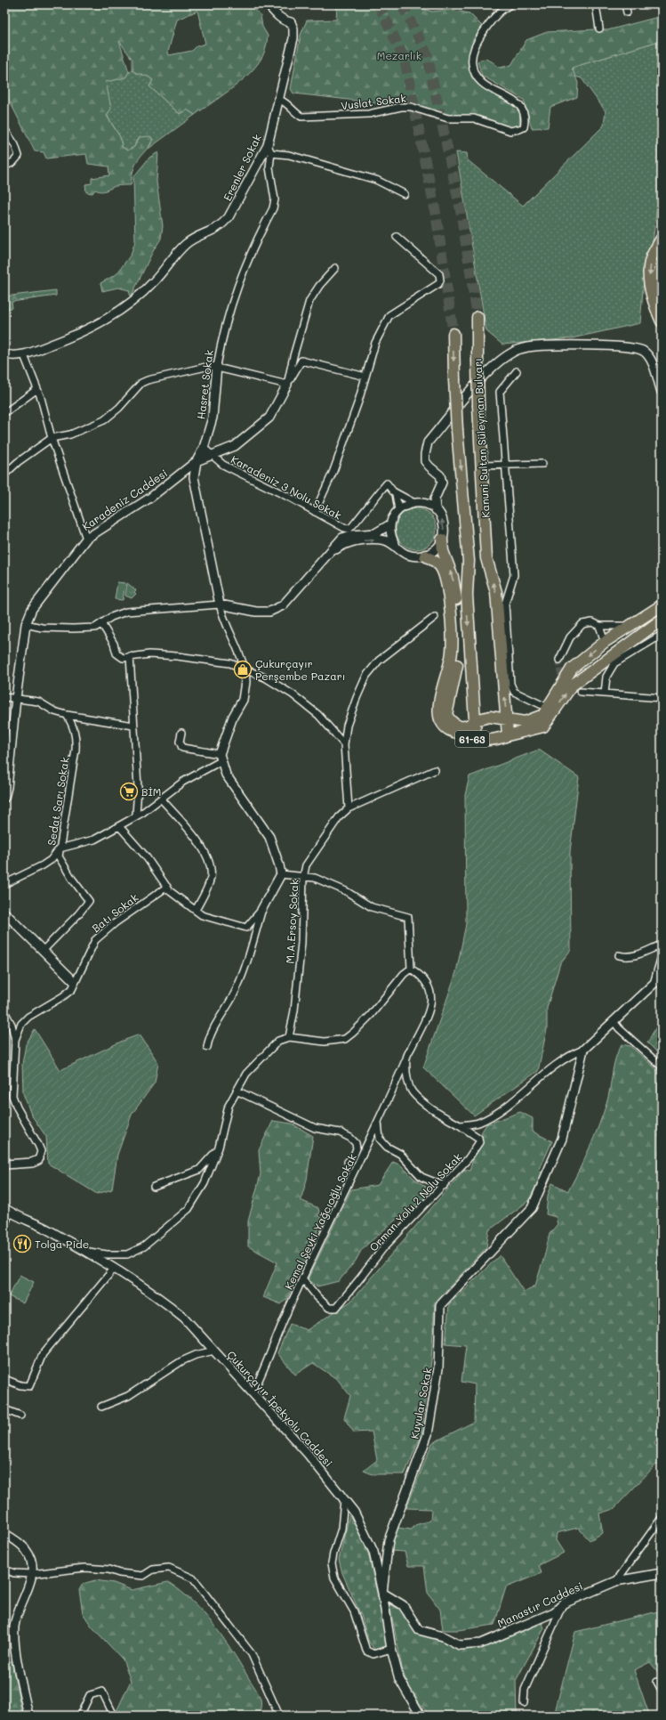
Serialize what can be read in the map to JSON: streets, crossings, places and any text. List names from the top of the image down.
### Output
{
  "streets": {
    "main road": ["Kanuni Sultan Süleyman Bulvarı", "61-63"],
    "street": [
      "Vuslat Sokak",
      "Erenler Sokak",
      "Hasret Sokak",
      "Karadeniz 3 Nolu Sokak",
      "Karadeniz Caddesi",
      "Sedat Sarı Sokak",
      "Batı Sokak",
      "M.A.Ersoy Sokak",
      "Orman Yolu 2 Nolu Sokak",
      "Kemal Şevki Yağcıoğlu Sokak",
      "Kuyular Sokak",
      "Çukurçayır İpekyolu Caddesi",
      "Manastır Caddesi"
    ]
  },
  "crossings": [
    ["Vuslat Sokak", "Erenler Sokak"],
    ["Erenler Sokak", "Hasret Sokak"],
    ["Hasret Sokak", "Karadeniz 3 Nolu Sokak"],
    ["Hasret Sokak", "Karadeniz Caddesi"],
    ["Kanuni Sultan Süleyman Bulvarı", "61-63"],
    ["Karadeniz 3 Nolu Sokak", "Karadeniz Caddesi"],
    ["Orman Yolu 2 Nolu Sokak", "Kemal Şevki Yağcıoğlu Sokak"],
    ["Kemal Şevki Yağcıoğlu Sokak", "Çukurçayır İpekyolu Caddesi"],
    ["Kuyular Sokak", "Çukurçayır İpekyolu Caddesi"],
    ["Kuyular Sokak", "Manastır Caddesi"],
    ["Çukurçayır İpekyolu Caddesi", "Manastır Caddesi"]
  ],
  "parks": ["Mezarlık"],
  "places": {
    "shop": ["Çukurçayır Perşembe Pazarı"],
    "supermarket": ["BİM"],
    "restaurant": ["Tolga Pide"]
  }
}
